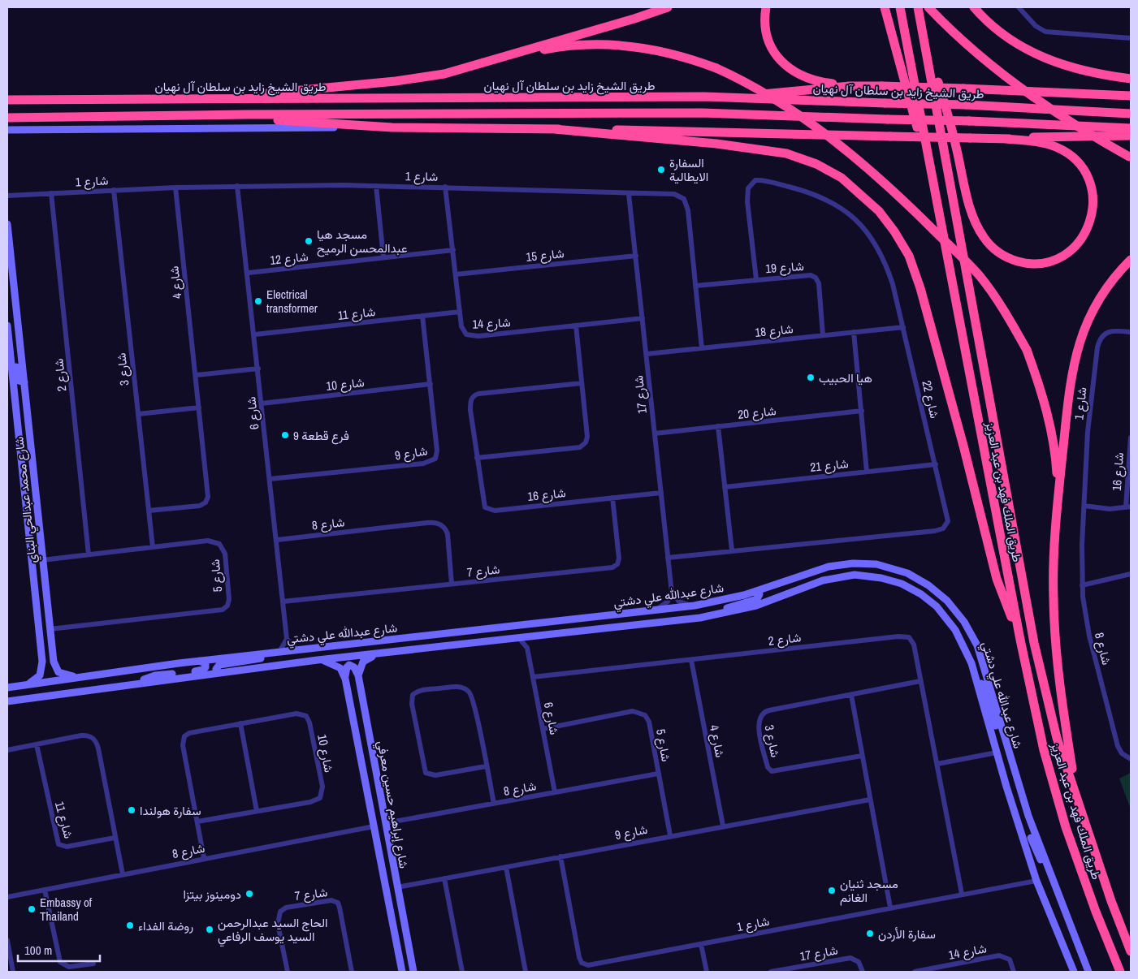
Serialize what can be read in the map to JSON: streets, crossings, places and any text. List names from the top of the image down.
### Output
{
  "streets": {
    "highway": ["طريق الشيخ زايد بن سلطان آل نهيان", "طريق الملك فهد بن عبد العزيز"],
    "main road": ["شارع محمد عبدالحي البناي", "شارع عبدالله علي دشتي", "شارع إبراهيم حسين معرفي"],
    "street": [
      "شارع 1",
      "شارع 15",
      "شارع 12",
      "شارع 19",
      "شارع 4",
      "شارع 11",
      "شارع 14",
      "شارع 18",
      "شارع 3",
      "شارع 2",
      "شارع 10",
      "شارع 17",
      "شارع 22",
      "شارع 20",
      "شارع 6",
      "شارع 9",
      "شارع 21",
      "شارع 16",
      "شارع 8",
      "شارع 7",
      "شارع 5"
    ]
  },
  "crossings": [
    ["شارع 1", "شارع 19"],
    ["شارع 1", "شارع 4"],
    ["شارع 1", "شارع 14"],
    ["شارع 1", "شارع 18"],
    ["شارع 1", "شارع 3"],
    ["شارع 1", "شارع 2"],
    ["شارع 1", "شارع 17"],
    ["شارع 1", "شارع 6"],
    ["شارع 1", "شارع 9"],
    ["شارع 1", "شارع 8"],
    ["شارع 1", "شارع عبدالله علي دشتي"],
    ["شارع 15", "شارع 14"],
    ["شارع 15", "شارع 17"],
    ["شارع 12", "شارع 14"],
    ["شارع 12", "شارع 6"],
    ["شارع 19", "شارع 18"],
    ["شارع 19", "شارع 22"],
    ["شارع 4", "شارع 3"],
    ["شارع 4", "شارع 2"],
    ["شارع 4", "شارع 9"],
    ["شارع 11", "شارع 14"],
    ["شارع 11", "شارع 6"],
    ["شارع 11", "شارع 9"],
    ["شارع 14", "شارع 17"],
    ["شارع 18", "شارع 17"],
    ["شارع 18", "شارع 22"],
    ["شارع 3", "شارع 2"],
    ["شارع 3", "شارع 5"],
    ["شارع 2", "شارع 6"],
    ["شارع 2", "شارع 5"],
    ["شارع 10", "شارع 6"],
    ["شارع 10", "شارع 9"],
    ["شارع 10", "شارع 8"],
    ["شارع 17", "شارع 22"],
    ["شارع 17", "شارع 20"],
    ["شارع 17", "شارع 16"],
    ["شارع 22", "شارع 21"],
    ["شارع 6", "شارع 9"],
    ["شارع 6", "شارع 8"],
    ["شارع 6", "شارع 7"],
    ["شارع 6", "شارع 5"],
    ["شارع 6", "شارع عبدالله علي دشتي"],
    ["شارع 9", "شارع 5"],
    ["شارع 9", "شارع إبراهيم حسين معرفي"],
    ["شارع 16", "شارع 7"],
    ["شارع محمد عبدالحي البناي", "شارع 5"],
    ["شارع محمد عبدالحي البناي", "شارع عبدالله علي دشتي"],
    ["شارع 8", "شارع 7"],
    ["شارع 8", "شارع 5"],
    ["شارع 8", "شارع إبراهيم حسين معرفي"],
    ["شارع عبدالله علي دشتي", "شارع إبراهيم حسين معرفي"]
  ],
  "places": [
    "السفارة الايطالية",
    "مسجد هيا عبدالمحسن الرميح",
    "Electrical transformer",
    "هيا الحبيب",
    "فرع قطعة 9",
    "سفارة هولندا",
    "مسجد ثنيان الغانم",
    "دومينوز بيتزا",
    "Embassy of Thailand",
    "روضة الفداء",
    "الحاج السيد عبدالرحمن السيد يوسف الرفاعي",
    "سفارة الأردن"
  ],
  "scale_bar": "100 m"
}
